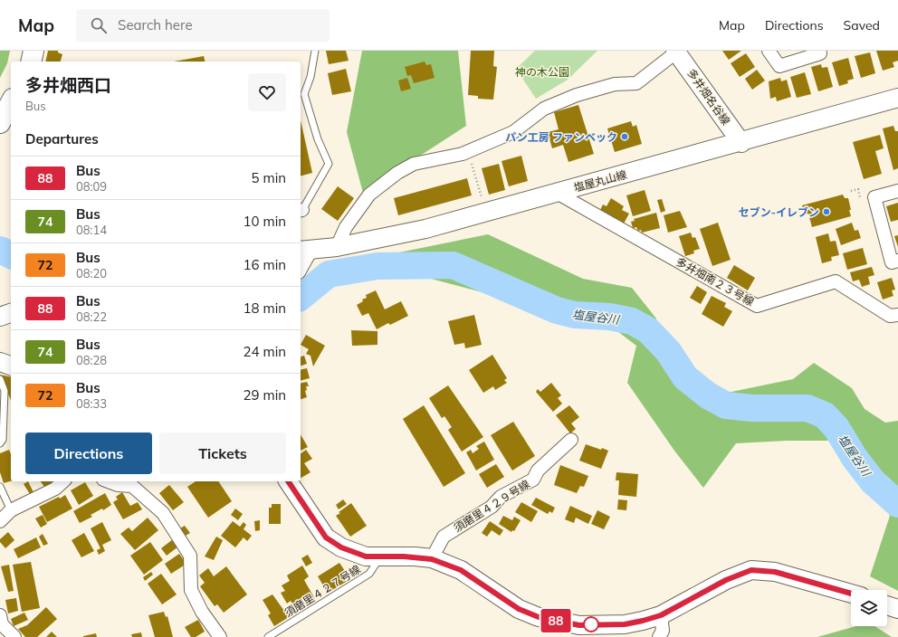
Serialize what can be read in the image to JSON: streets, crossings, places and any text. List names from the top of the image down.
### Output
{
  "streets": {
    "street": [
      "多井畑名谷線",
      "塩屋丸山線",
      "多井畑南２３号線",
      "須磨里４２９号線"
    ],
    "lane": ["須磨里４２７号線"]
  },
  "crossings": [
    ["多井畑名谷線", "塩屋丸山線"],
    ["塩屋丸山線", "多井畑南２３号線"]
  ],
  "water": ["塩屋谷川"],
  "parks": ["神の木公園"],
  "places": ["パン工房 ファンベック", "セブン-イレブン"],
  "lines": ["bus line 88"],
  "page": {
    "header": "Map",
    "search": "Search here",
    "nav": ["Map", "Directions", "Saved"],
    "on_map": "88",
    "heading": [
      ["多井畑西口", "Bus"],
      "Departures"
    ],
    "list": [
      {
        "mark": "88",
        "name": "Bus",
        "note": "08:09",
        "value": "5 min"
      },
      {
        "mark": "74",
        "name": "Bus",
        "note": "08:14",
        "value": "10 min"
      },
      {
        "mark": "72",
        "name": "Bus",
        "note": "08:20",
        "value": "16 min"
      },
      {
        "mark": "88",
        "name": "Bus",
        "note": "08:22",
        "value": "18 min"
      },
      {
        "mark": "74",
        "name": "Bus",
        "note": "08:28",
        "value": "24 min"
      },
      {
        "mark": "72",
        "name": "Bus",
        "note": "08:33",
        "value": "29 min"
      }
    ],
    "buttons": ["Directions", "Tickets"]
  }
}
